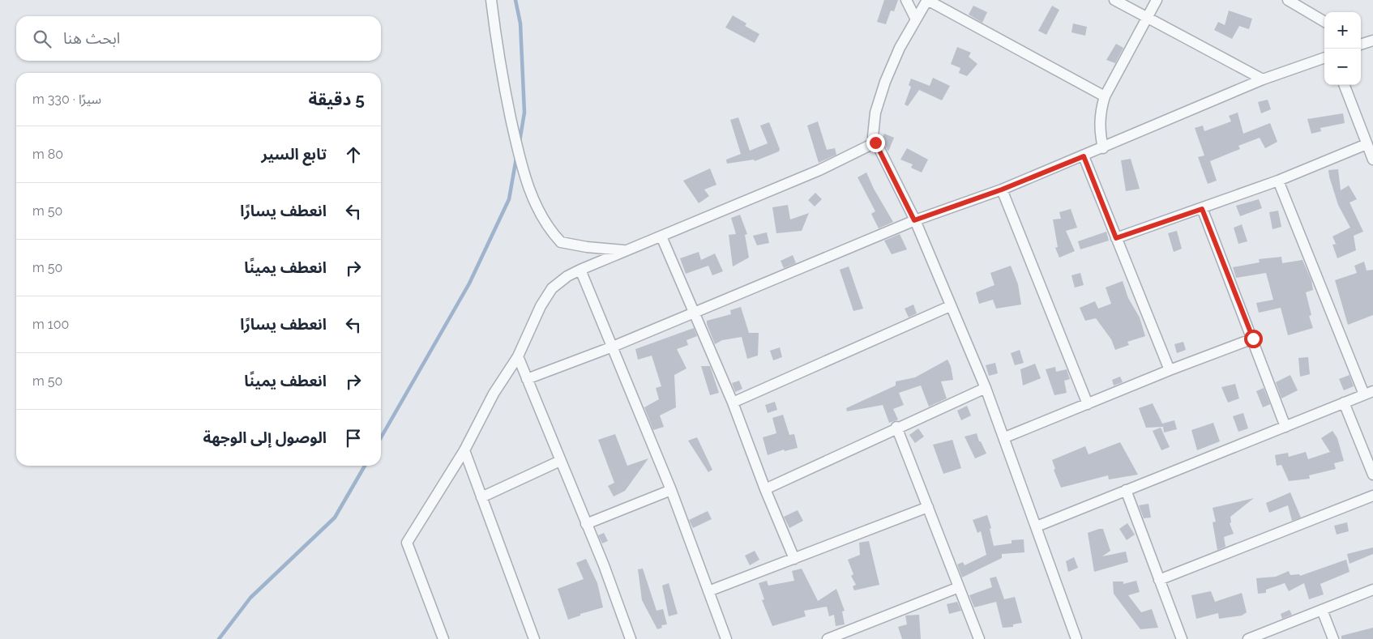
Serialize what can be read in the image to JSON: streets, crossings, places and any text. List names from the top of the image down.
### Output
{
  "page": {
    "map_buttons": ["+", "−"],
    "search": "ابحث هنا",
    "heading": ["5 دقيقة", "سيرًا · 330 m"],
    "list": [
      ["تابع السير", "80 m"],
      ["انعطف يسارًا", "50 m"],
      ["انعطف يمينًا", "50 m"],
      ["انعطف يسارًا", "100 m"],
      ["انعطف يمينًا", "50 m"],
      "الوصول إلى الوجهة"
    ]
  }
}
